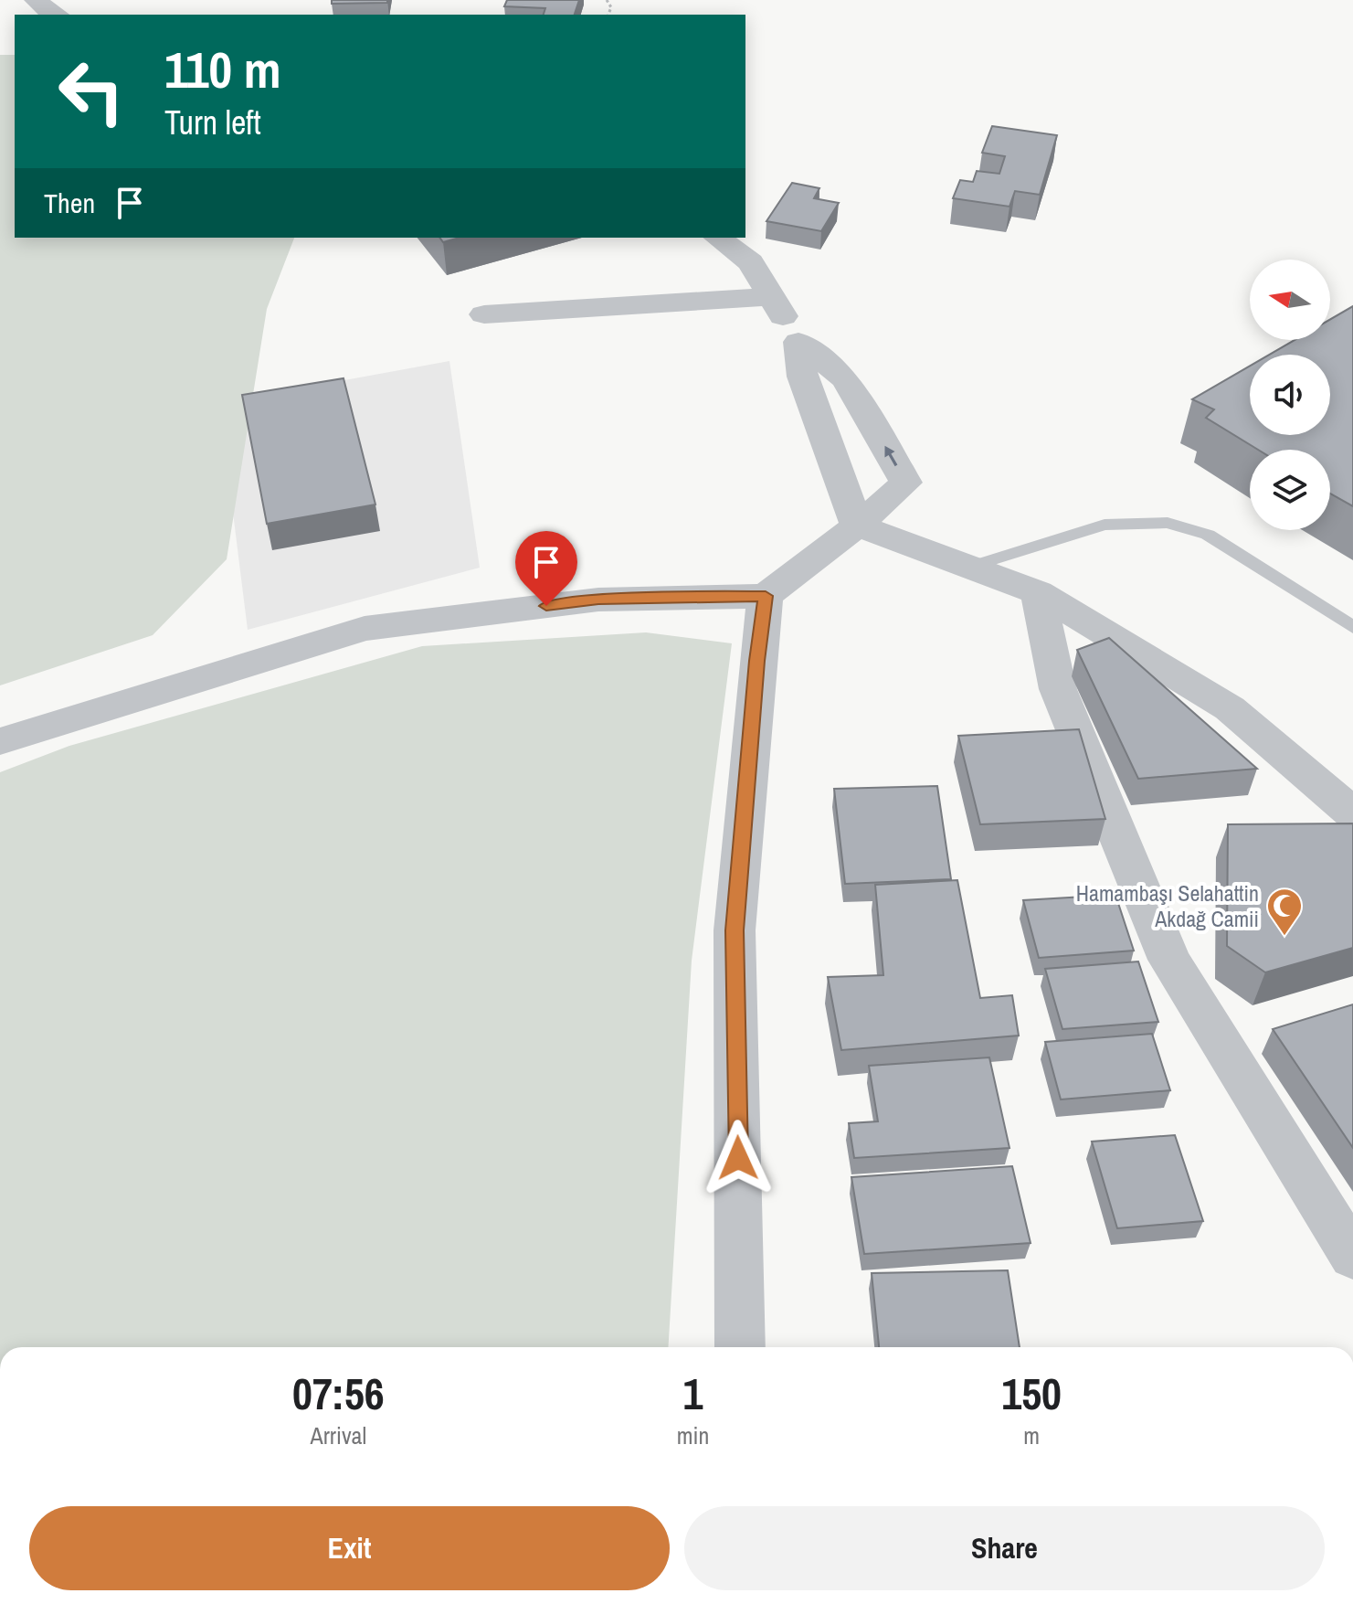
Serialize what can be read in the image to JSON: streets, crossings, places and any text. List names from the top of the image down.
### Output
{
  "places": {
    "mosque": ["Hamambaşı Selahattin Akdağ Camii"]
  },
  "north": "left",
  "page": {
    "turn": ["110 m", "Turn left"],
    "then": "Then",
    "eta": [
      "07:56",
      "Arrival",
      "1",
      "min",
      "150",
      "m"
    ],
    "buttons": ["Exit", "Share"]
  }
}
